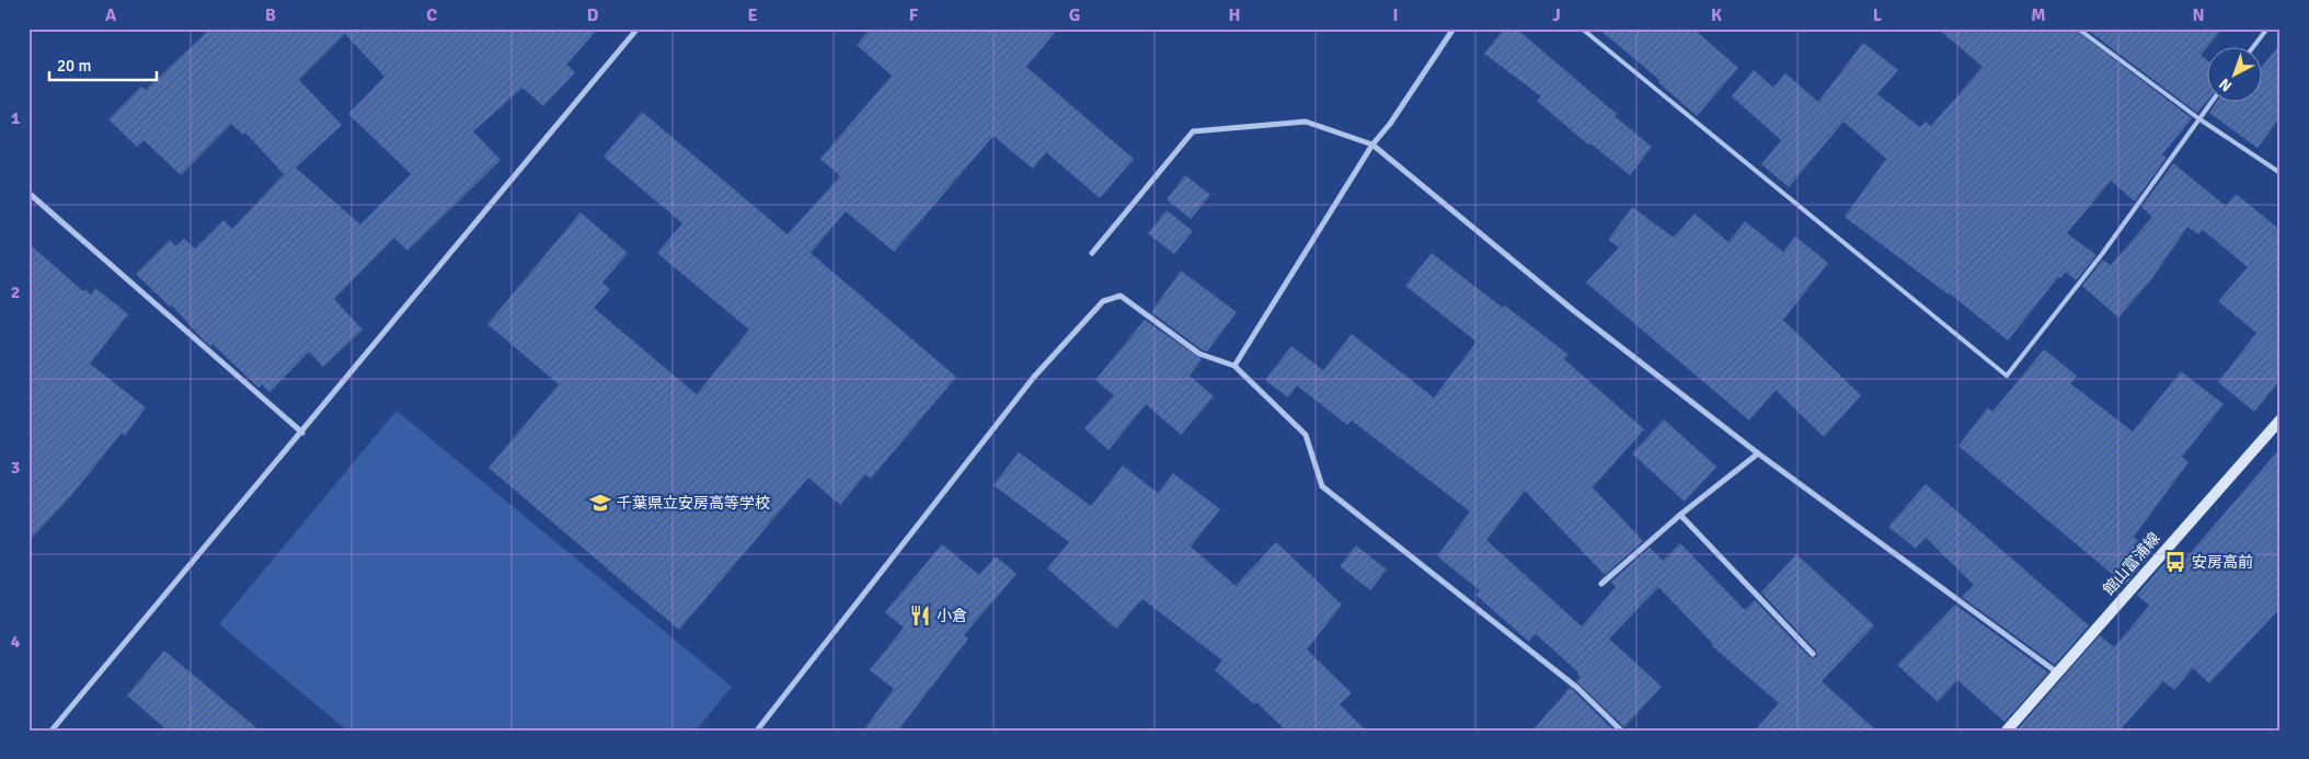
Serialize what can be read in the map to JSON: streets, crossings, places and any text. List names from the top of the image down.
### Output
{
  "streets": {
    "main road": ["館山富浦線"]
  },
  "places": {
    "school or university": ["千葉県立安房高等学校"],
    "bus stop": ["安房高前"],
    "restaurant": ["小倉"]
  },
  "scale_bar": "20 m",
  "north": "bottom left",
  "grid": {
    "columns": [
      "A",
      "B",
      "C",
      "D",
      "E",
      "F",
      "G",
      "H",
      "I",
      "J",
      "K",
      "L",
      "M",
      "N"
    ],
    "rows": [
      "1",
      "2",
      "3",
      "4"
    ]
  }
}
